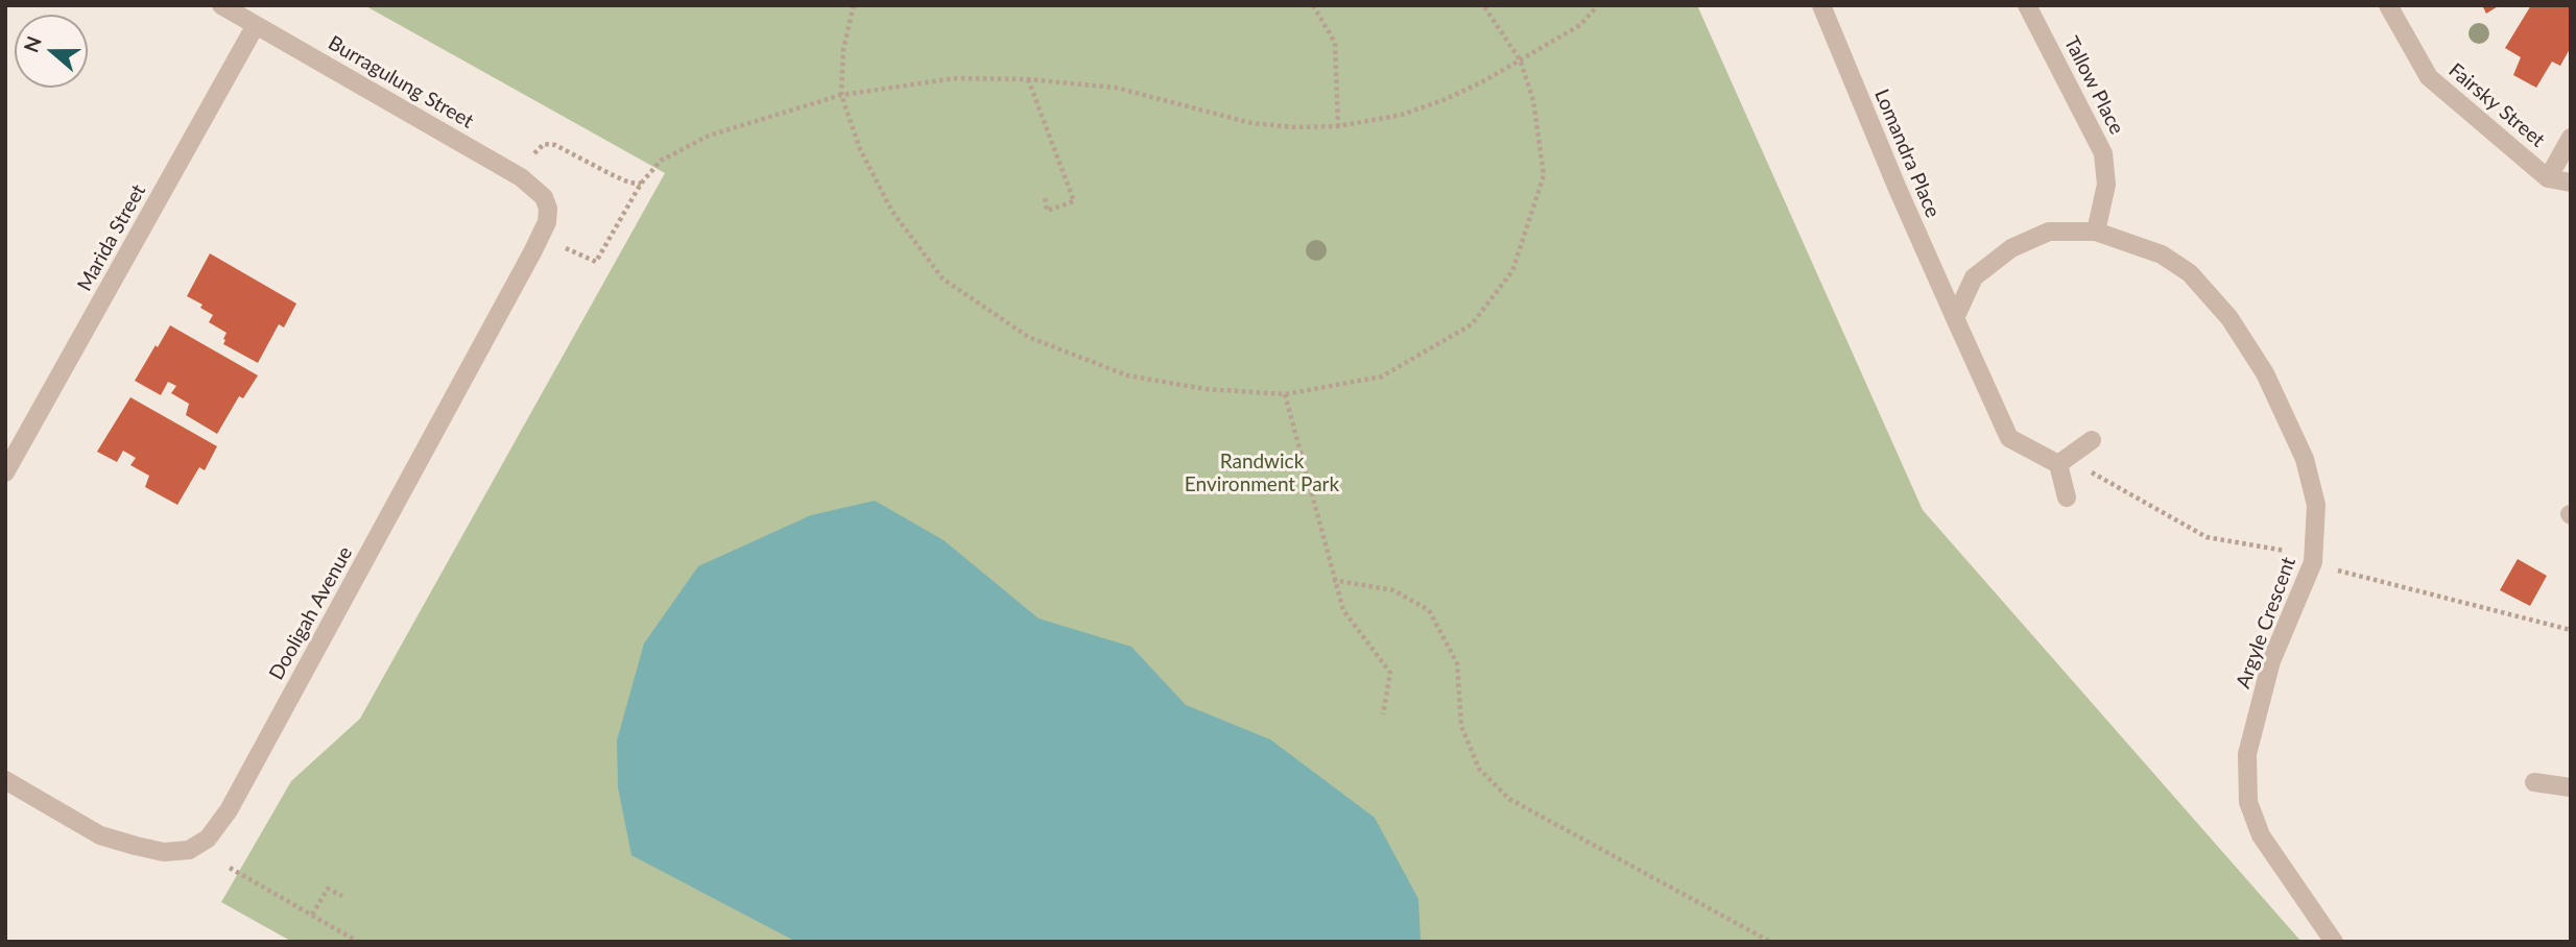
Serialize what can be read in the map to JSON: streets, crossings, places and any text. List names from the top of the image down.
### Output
{
  "streets": {
    "street": [
      "Burragulung Street",
      "Tallow Place",
      "Fairsky Street",
      "Lomandra Place",
      "Marida Street",
      "Dooligah Avenue",
      "Argyle Crescent"
    ]
  },
  "crossings": [
    ["Burragulung Street", "Marida Street"],
    ["Burragulung Street", "Dooligah Avenue"],
    ["Tallow Place", "Argyle Crescent"],
    ["Lomandra Place", "Argyle Crescent"]
  ],
  "parks": ["Randwick Environment Park"],
  "north": "left"
}
